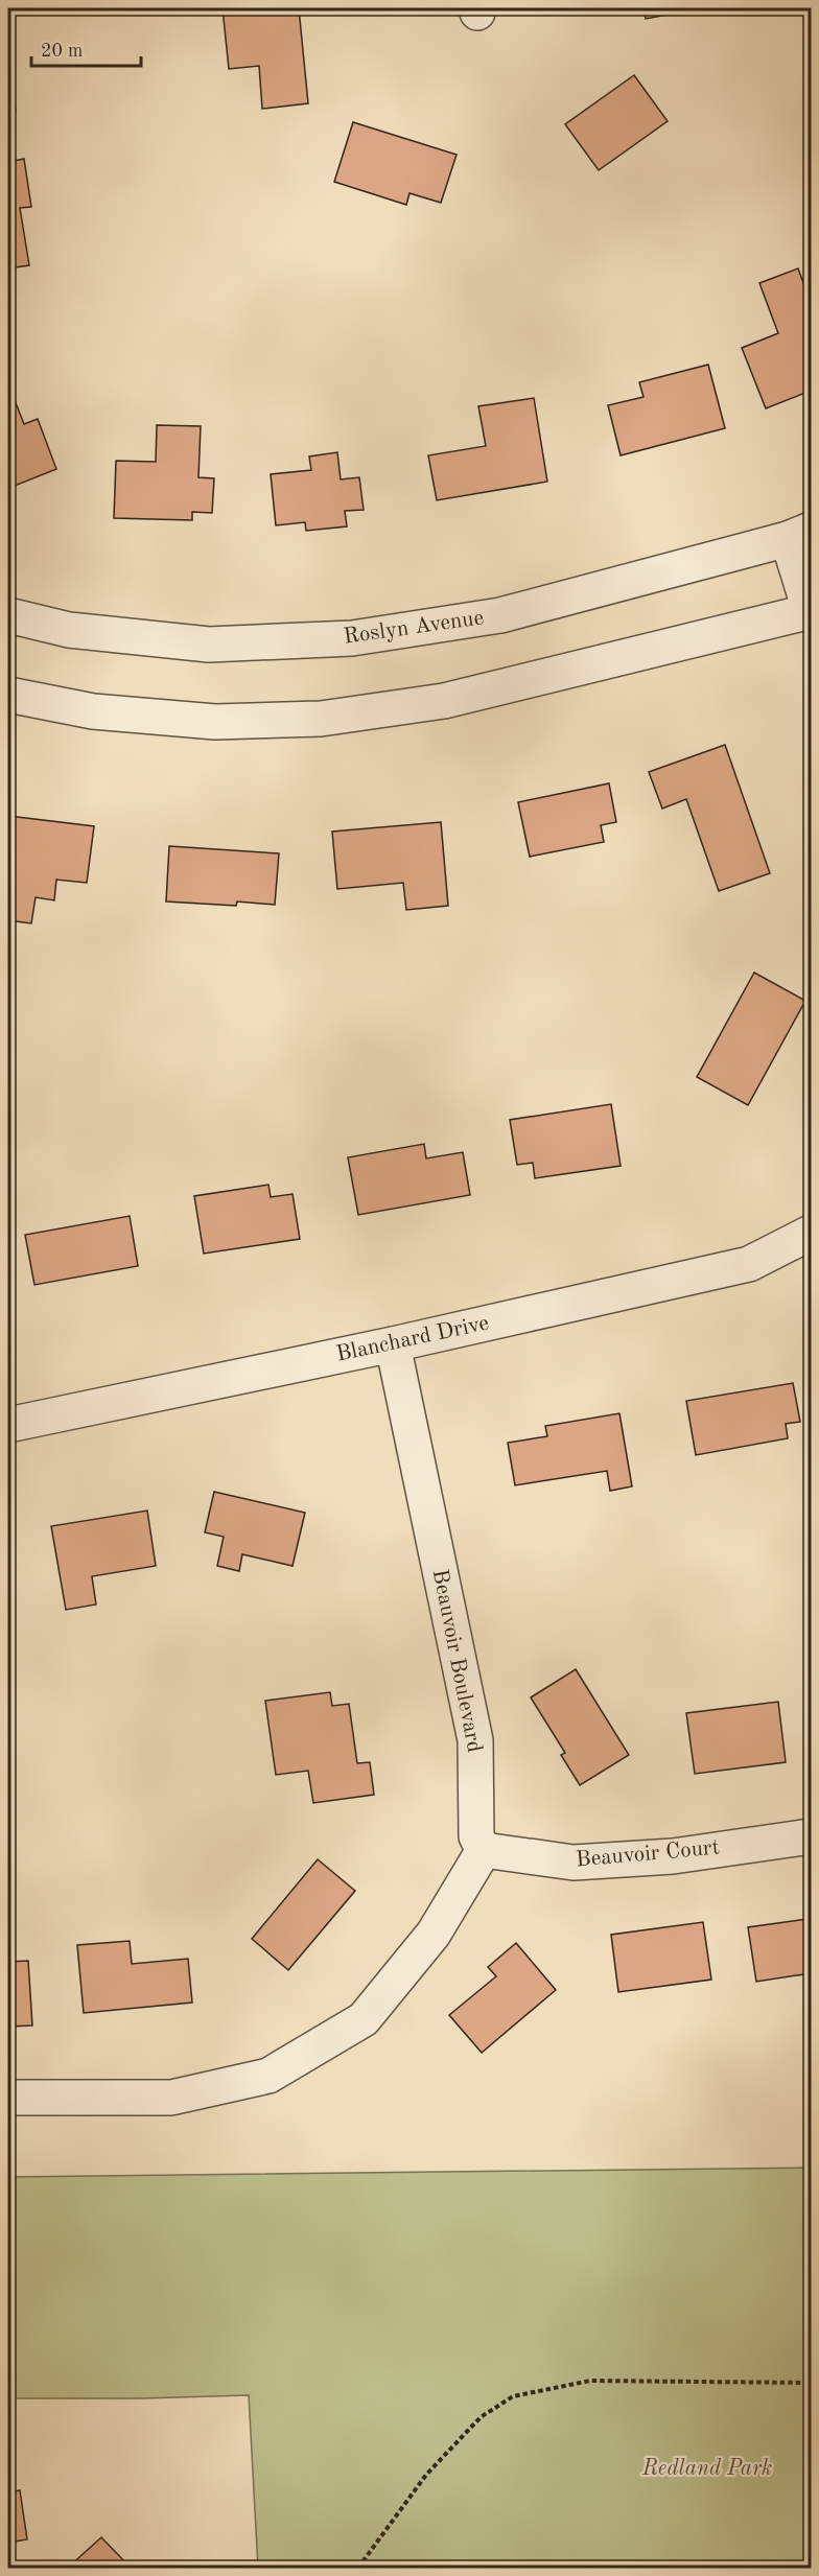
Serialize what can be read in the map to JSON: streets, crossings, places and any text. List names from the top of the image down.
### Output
{
  "streets": {
    "street": [
      "Roslyn Avenue",
      "Blanchard Drive",
      "Beauvoir Boulevard",
      "Beauvoir Court"
    ]
  },
  "crossings": [
    ["Blanchard Drive", "Beauvoir Boulevard"],
    ["Beauvoir Boulevard", "Beauvoir Court"]
  ],
  "parks": ["Redland Park"],
  "scale_bar": "20 m"
}
